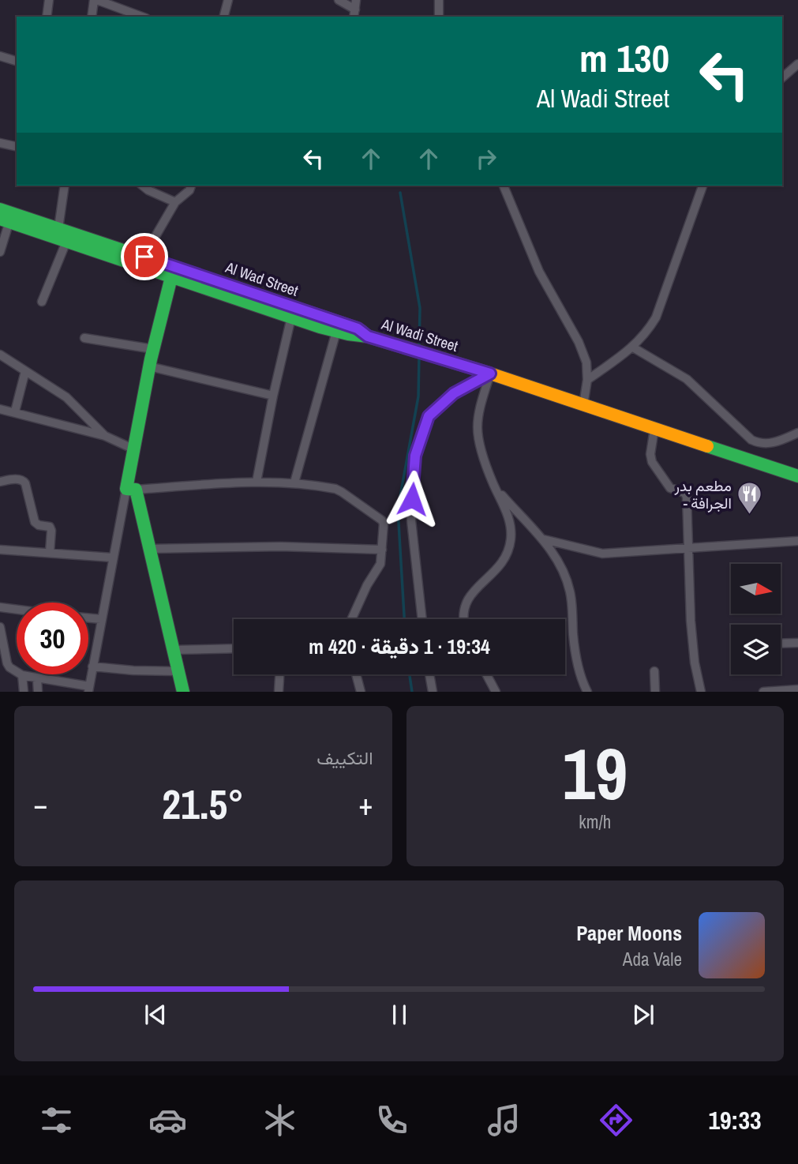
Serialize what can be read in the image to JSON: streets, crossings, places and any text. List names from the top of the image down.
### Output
{
  "streets": {
    "main road": ["Al Wad Street", "Al Wadi Street"]
  },
  "crossings": [
    ["Al Wad Street", "Al Wadi Street"]
  ],
  "places": {
    "restaurant": ["مطعم بدر - الجرافة"]
  },
  "north": "right",
  "page": {
    "turn": ["130 m", "Al Wadi Street"],
    "limit": "30",
    "trip": "19:34 · 1 دقيقة · 420 m",
    "tile": [
      ["19", "km/h"],
      "التكييف"
    ],
    "heat": ["−", "21.5°", "+"],
    "song": ["Paper Moons", "Ada Vale"],
    "tabs": "19:33"
  }
}
